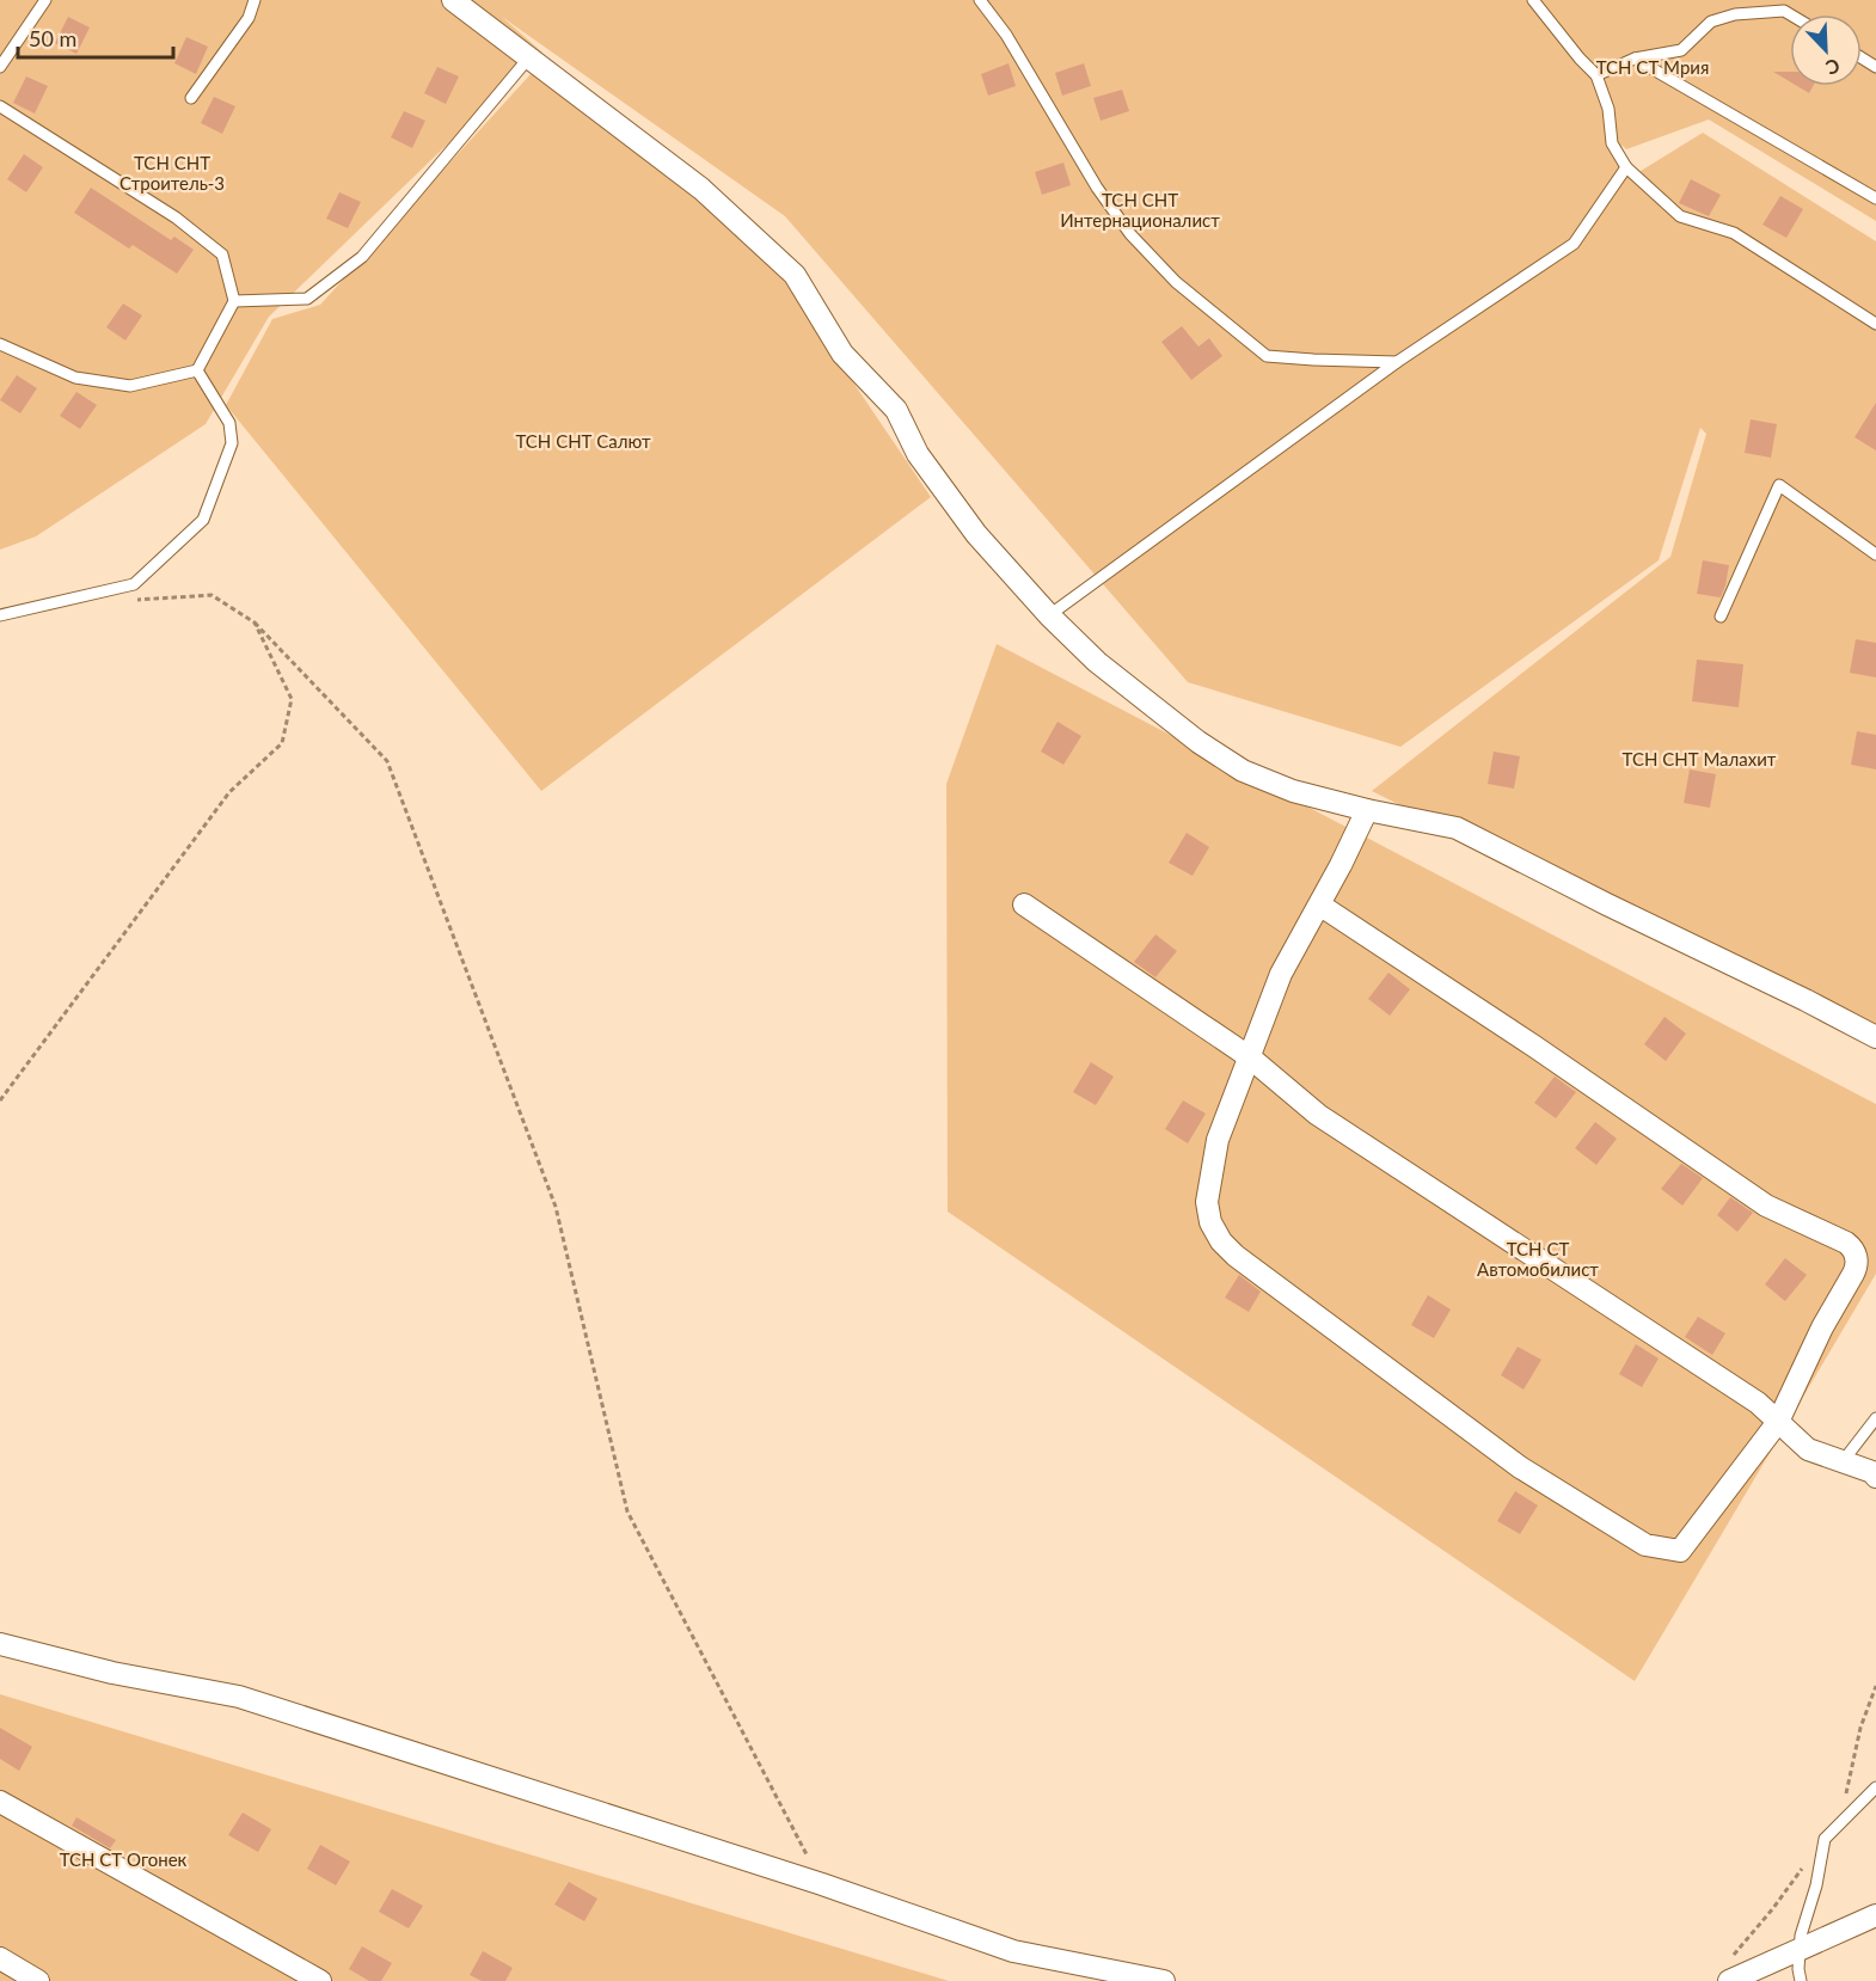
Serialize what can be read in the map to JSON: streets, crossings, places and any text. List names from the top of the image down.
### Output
{
  "parks": [
    "ТСН СТ Мрия",
    "ТСН СНТ Строитель-3",
    "ТСН СНТ Интернационалист",
    "ТСН СНТ Салют",
    "ТСН СНТ Малахит",
    "ТСН СТ Автомобилист",
    "ТСН СТ Огонек"
  ],
  "scale_bar": "50 m",
  "north": "bottom right"
}
